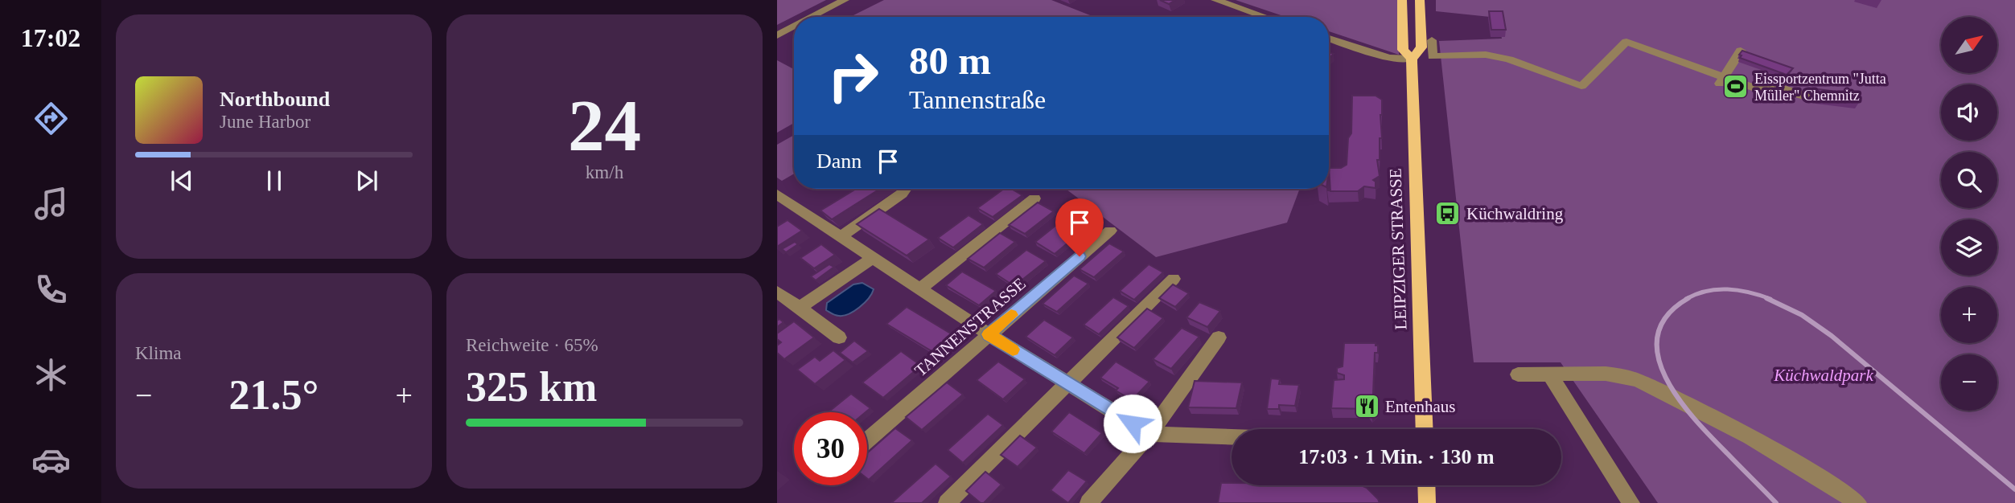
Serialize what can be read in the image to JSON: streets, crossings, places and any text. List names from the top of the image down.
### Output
{
  "streets": {
    "main road": ["LEIPZIGER STRASSE"],
    "street": ["TANNENSTRASSE"]
  },
  "parks": ["Küchwaldpark"],
  "places": {
    "sports": ["Eissportzentrum \"Jutta Müller\" Chemnitz"],
    "bus stop": ["Küchwaldring"],
    "restaurant": ["Entenhaus"]
  },
  "north": "top right",
  "page": {
    "tabs": "17:02",
    "tile": [
      ["24", "km/h"],
      "Klima",
      ["Reichweite · 65%", "325 km"]
    ],
    "map_buttons": ["+", "−"],
    "turn": ["80 m", "Tannenstraße"],
    "song": ["Northbound", "June Harbor"],
    "then": "Dann",
    "heat": ["−", "21.5°", "+"],
    "limit": "30",
    "trip": "17:03 · 1 Min. · 130 m"
  }
}
